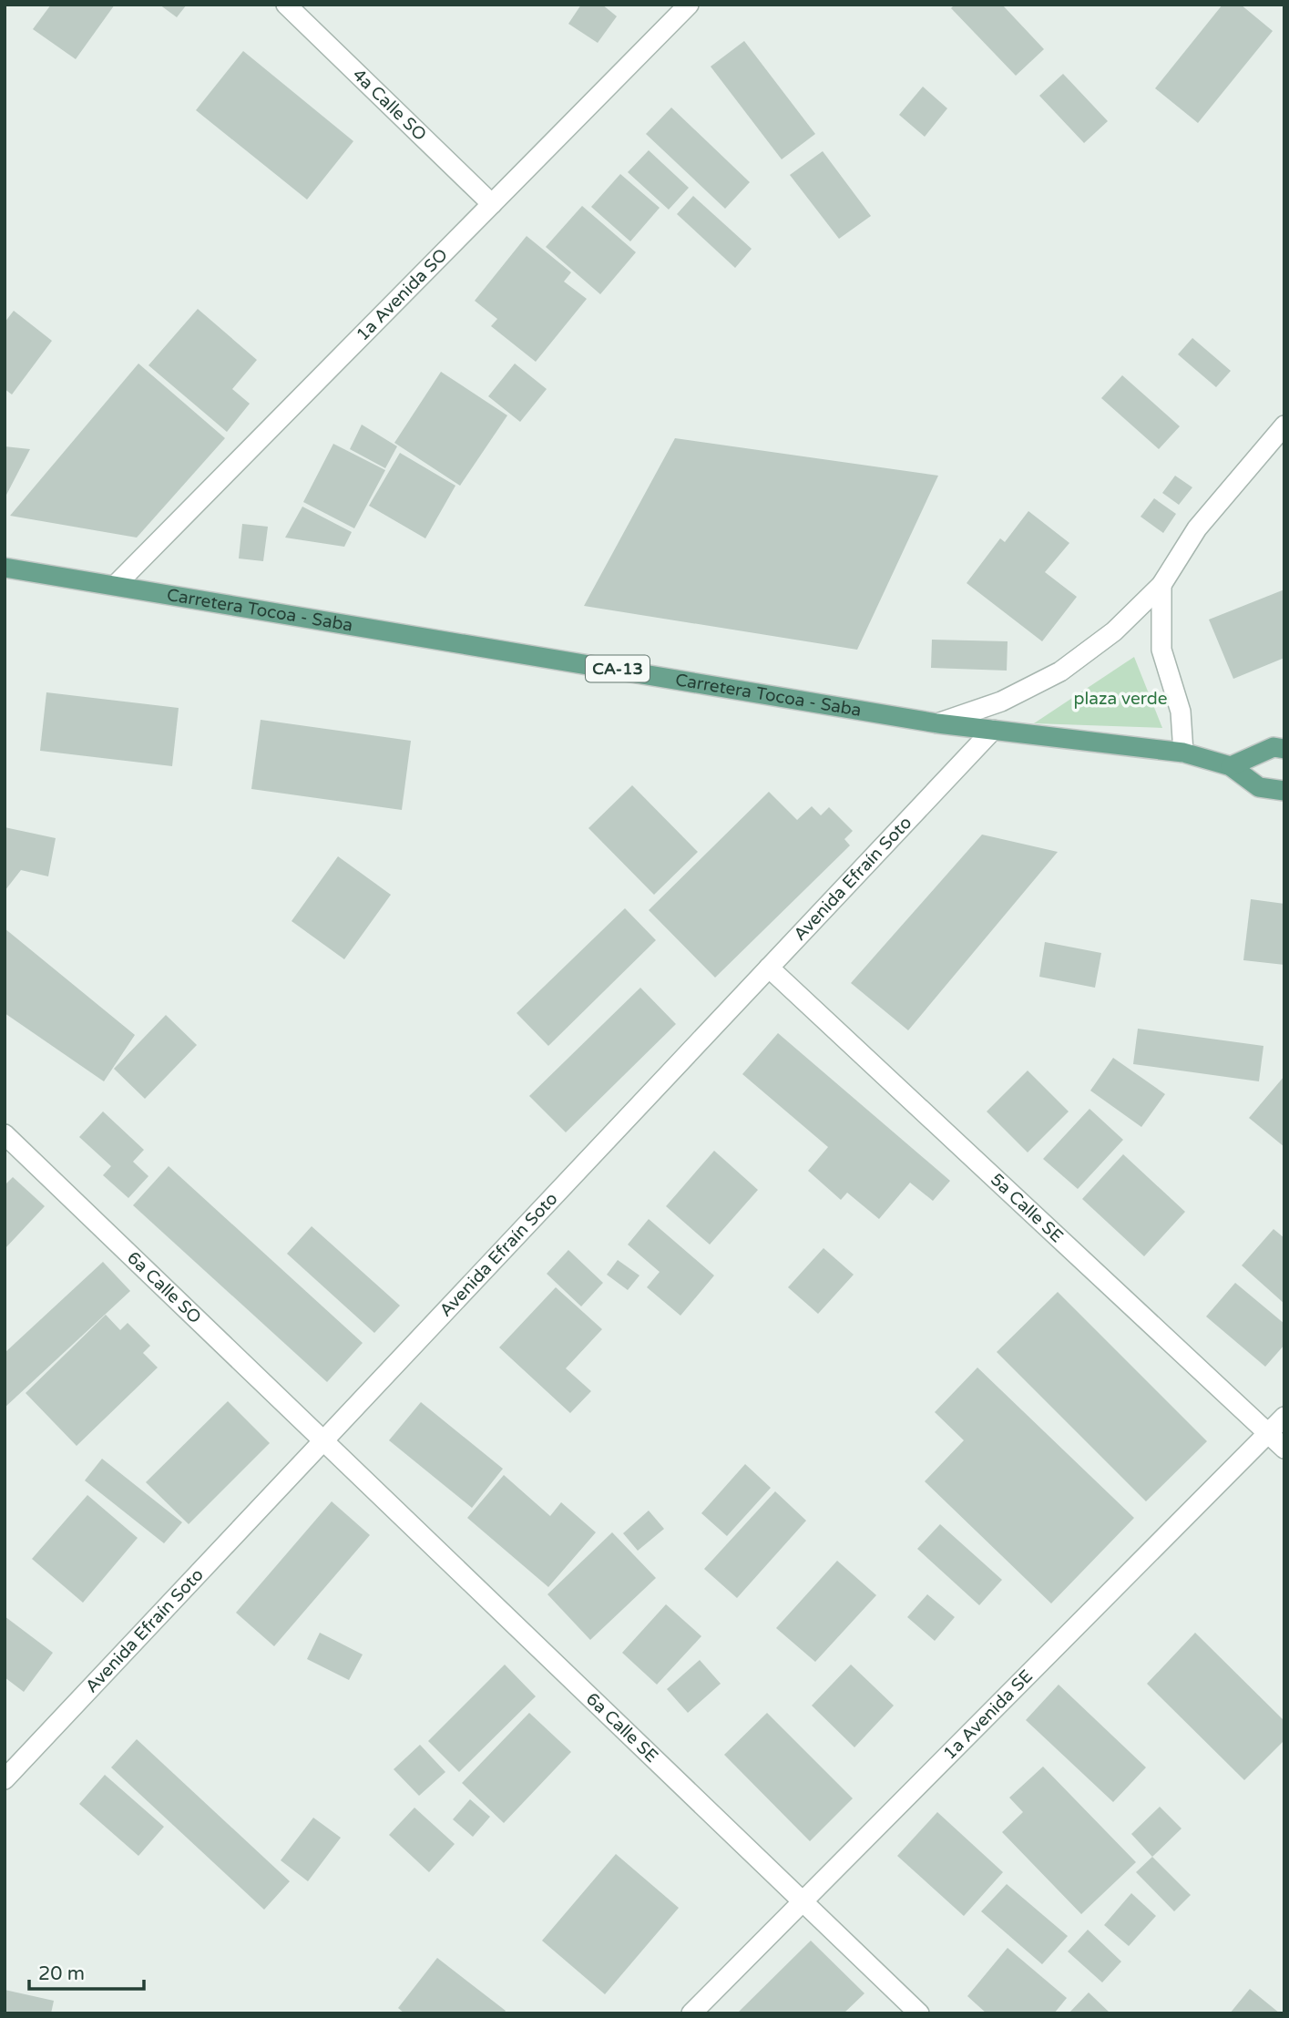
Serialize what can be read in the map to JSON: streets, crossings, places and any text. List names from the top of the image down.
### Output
{
  "streets": {
    "main road": ["Carretera Tocoa - Saba", "CA-13"],
    "street": [
      "4a Calle SO",
      "1a Avenida SO",
      "Avenida Efraín Soto",
      "5a Calle SE",
      "6a Calle SO",
      "1a Avenida SE",
      "6a Calle SE"
    ]
  },
  "crossings": [
    ["4a Calle SO", "1a Avenida SO"],
    ["1a Avenida SO", "Carretera Tocoa - Saba"],
    ["Carretera Tocoa - Saba", "Avenida Efraín Soto"],
    ["Avenida Efraín Soto", "5a Calle SE"],
    ["Avenida Efraín Soto", "6a Calle SO"],
    ["Avenida Efraín Soto", "6a Calle SE"],
    ["5a Calle SE", "1a Avenida SE"],
    ["6a Calle SO", "6a Calle SE"],
    ["1a Avenida SE", "6a Calle SE"]
  ],
  "parks": ["plaza verde"],
  "scale_bar": "20 m"
}
